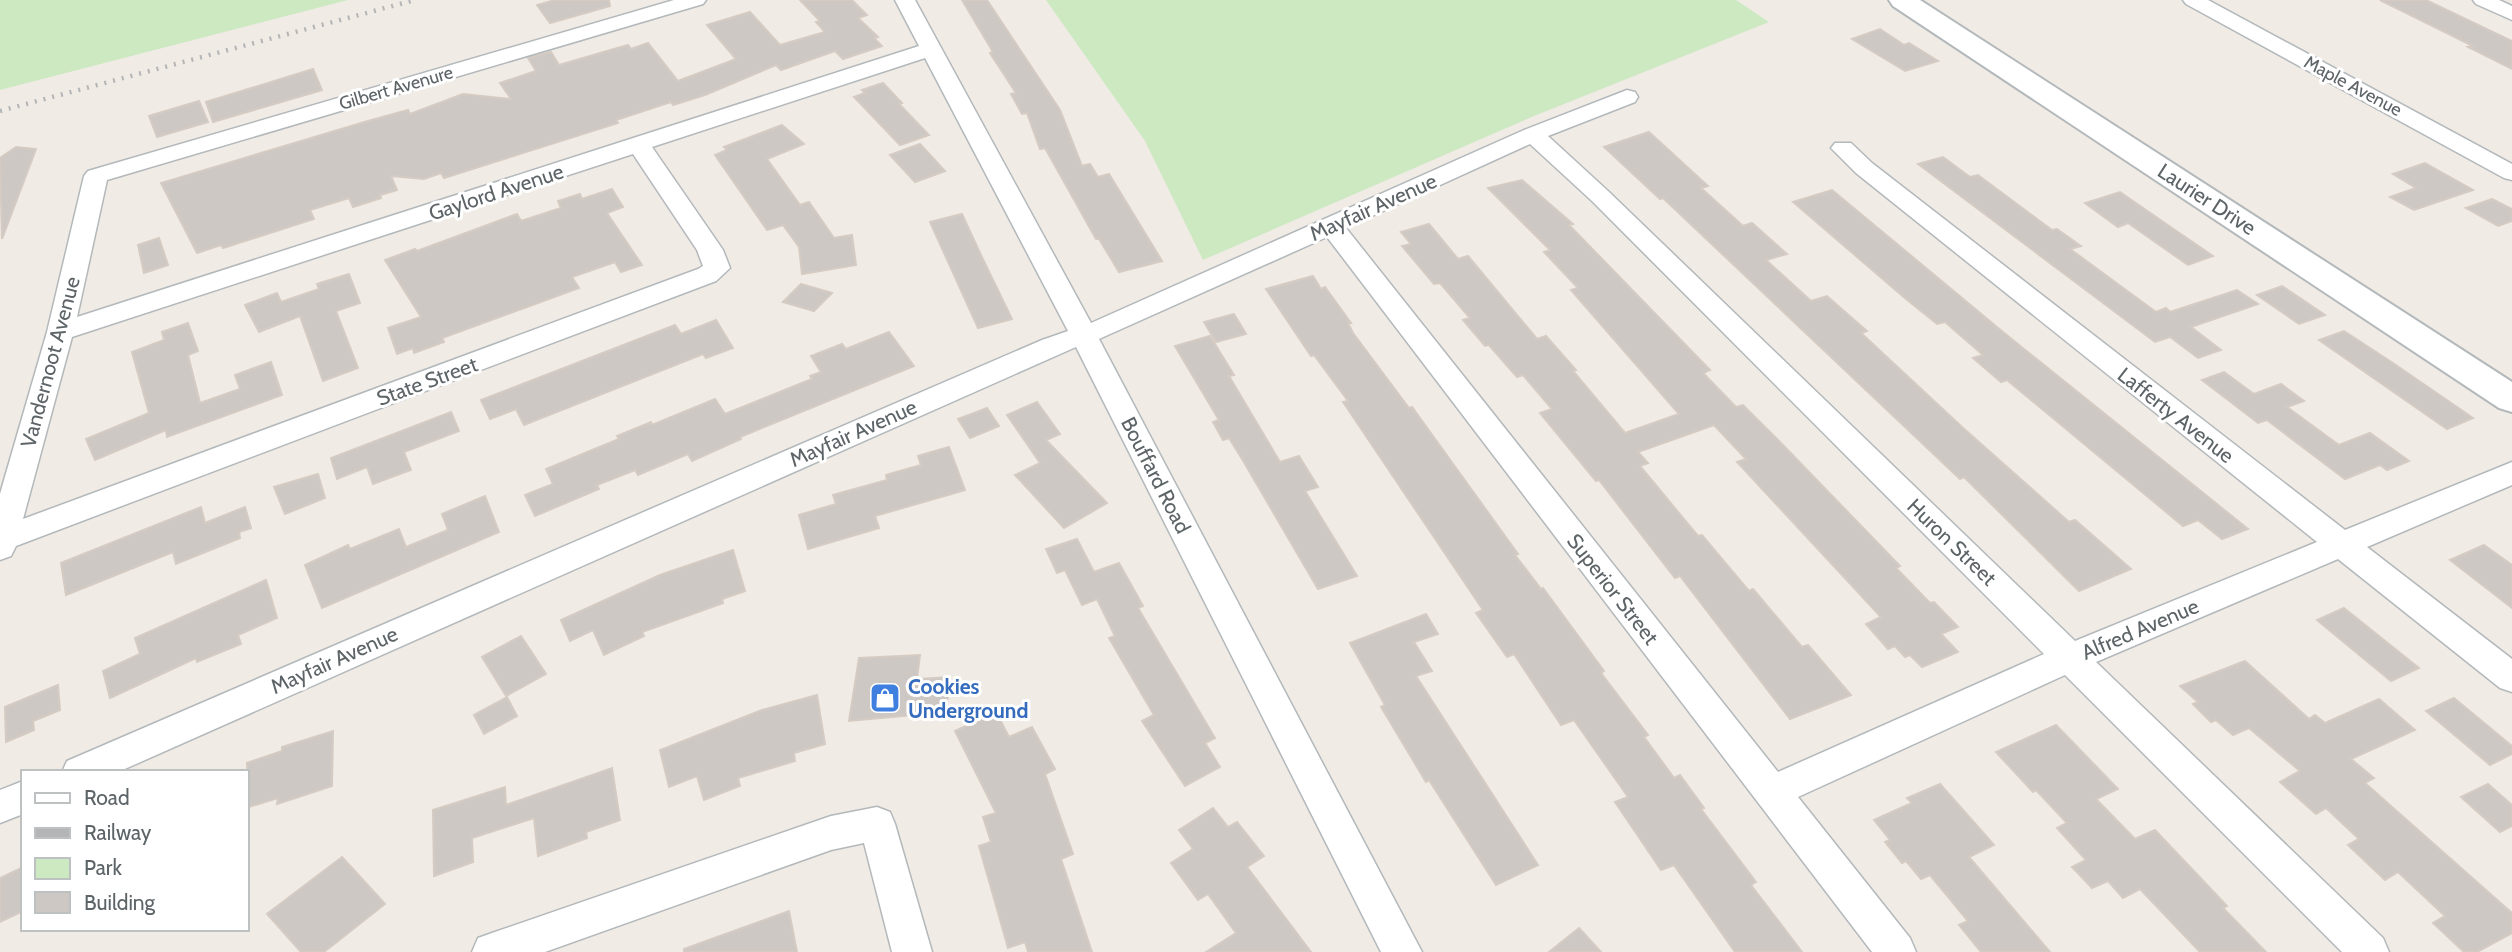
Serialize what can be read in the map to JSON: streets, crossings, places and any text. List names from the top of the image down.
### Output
{
  "streets": {
    "street": [
      "Maple Avenue",
      "Gilbert Avenure",
      "Gaylord Avenue",
      "Laurier Drive",
      "Mayfair Avenue",
      "Vandernoot Avenue",
      "State Street",
      "Lafferty Avenue",
      "Bouffard Road",
      "Huron Street",
      "Superior Street",
      "Alfred Avenue"
    ]
  },
  "crossings": [
    ["Gilbert Avenure", "Vandernoot Avenue"],
    ["Gaylord Avenue", "Vandernoot Avenue"],
    ["Gaylord Avenue", "State Street"],
    ["Gaylord Avenue", "Bouffard Road"],
    ["Mayfair Avenue", "Bouffard Road"],
    ["Mayfair Avenue", "Huron Street"],
    ["Mayfair Avenue", "Superior Street"],
    ["Vandernoot Avenue", "State Street"],
    ["Lafferty Avenue", "Alfred Avenue"],
    ["Huron Street", "Alfred Avenue"],
    ["Superior Street", "Alfred Avenue"]
  ],
  "places": {
    "shop": ["Cookies Underground"]
  },
  "legend": [
    "Road",
    "Railway",
    "Park",
    "Building"
  ]
}
